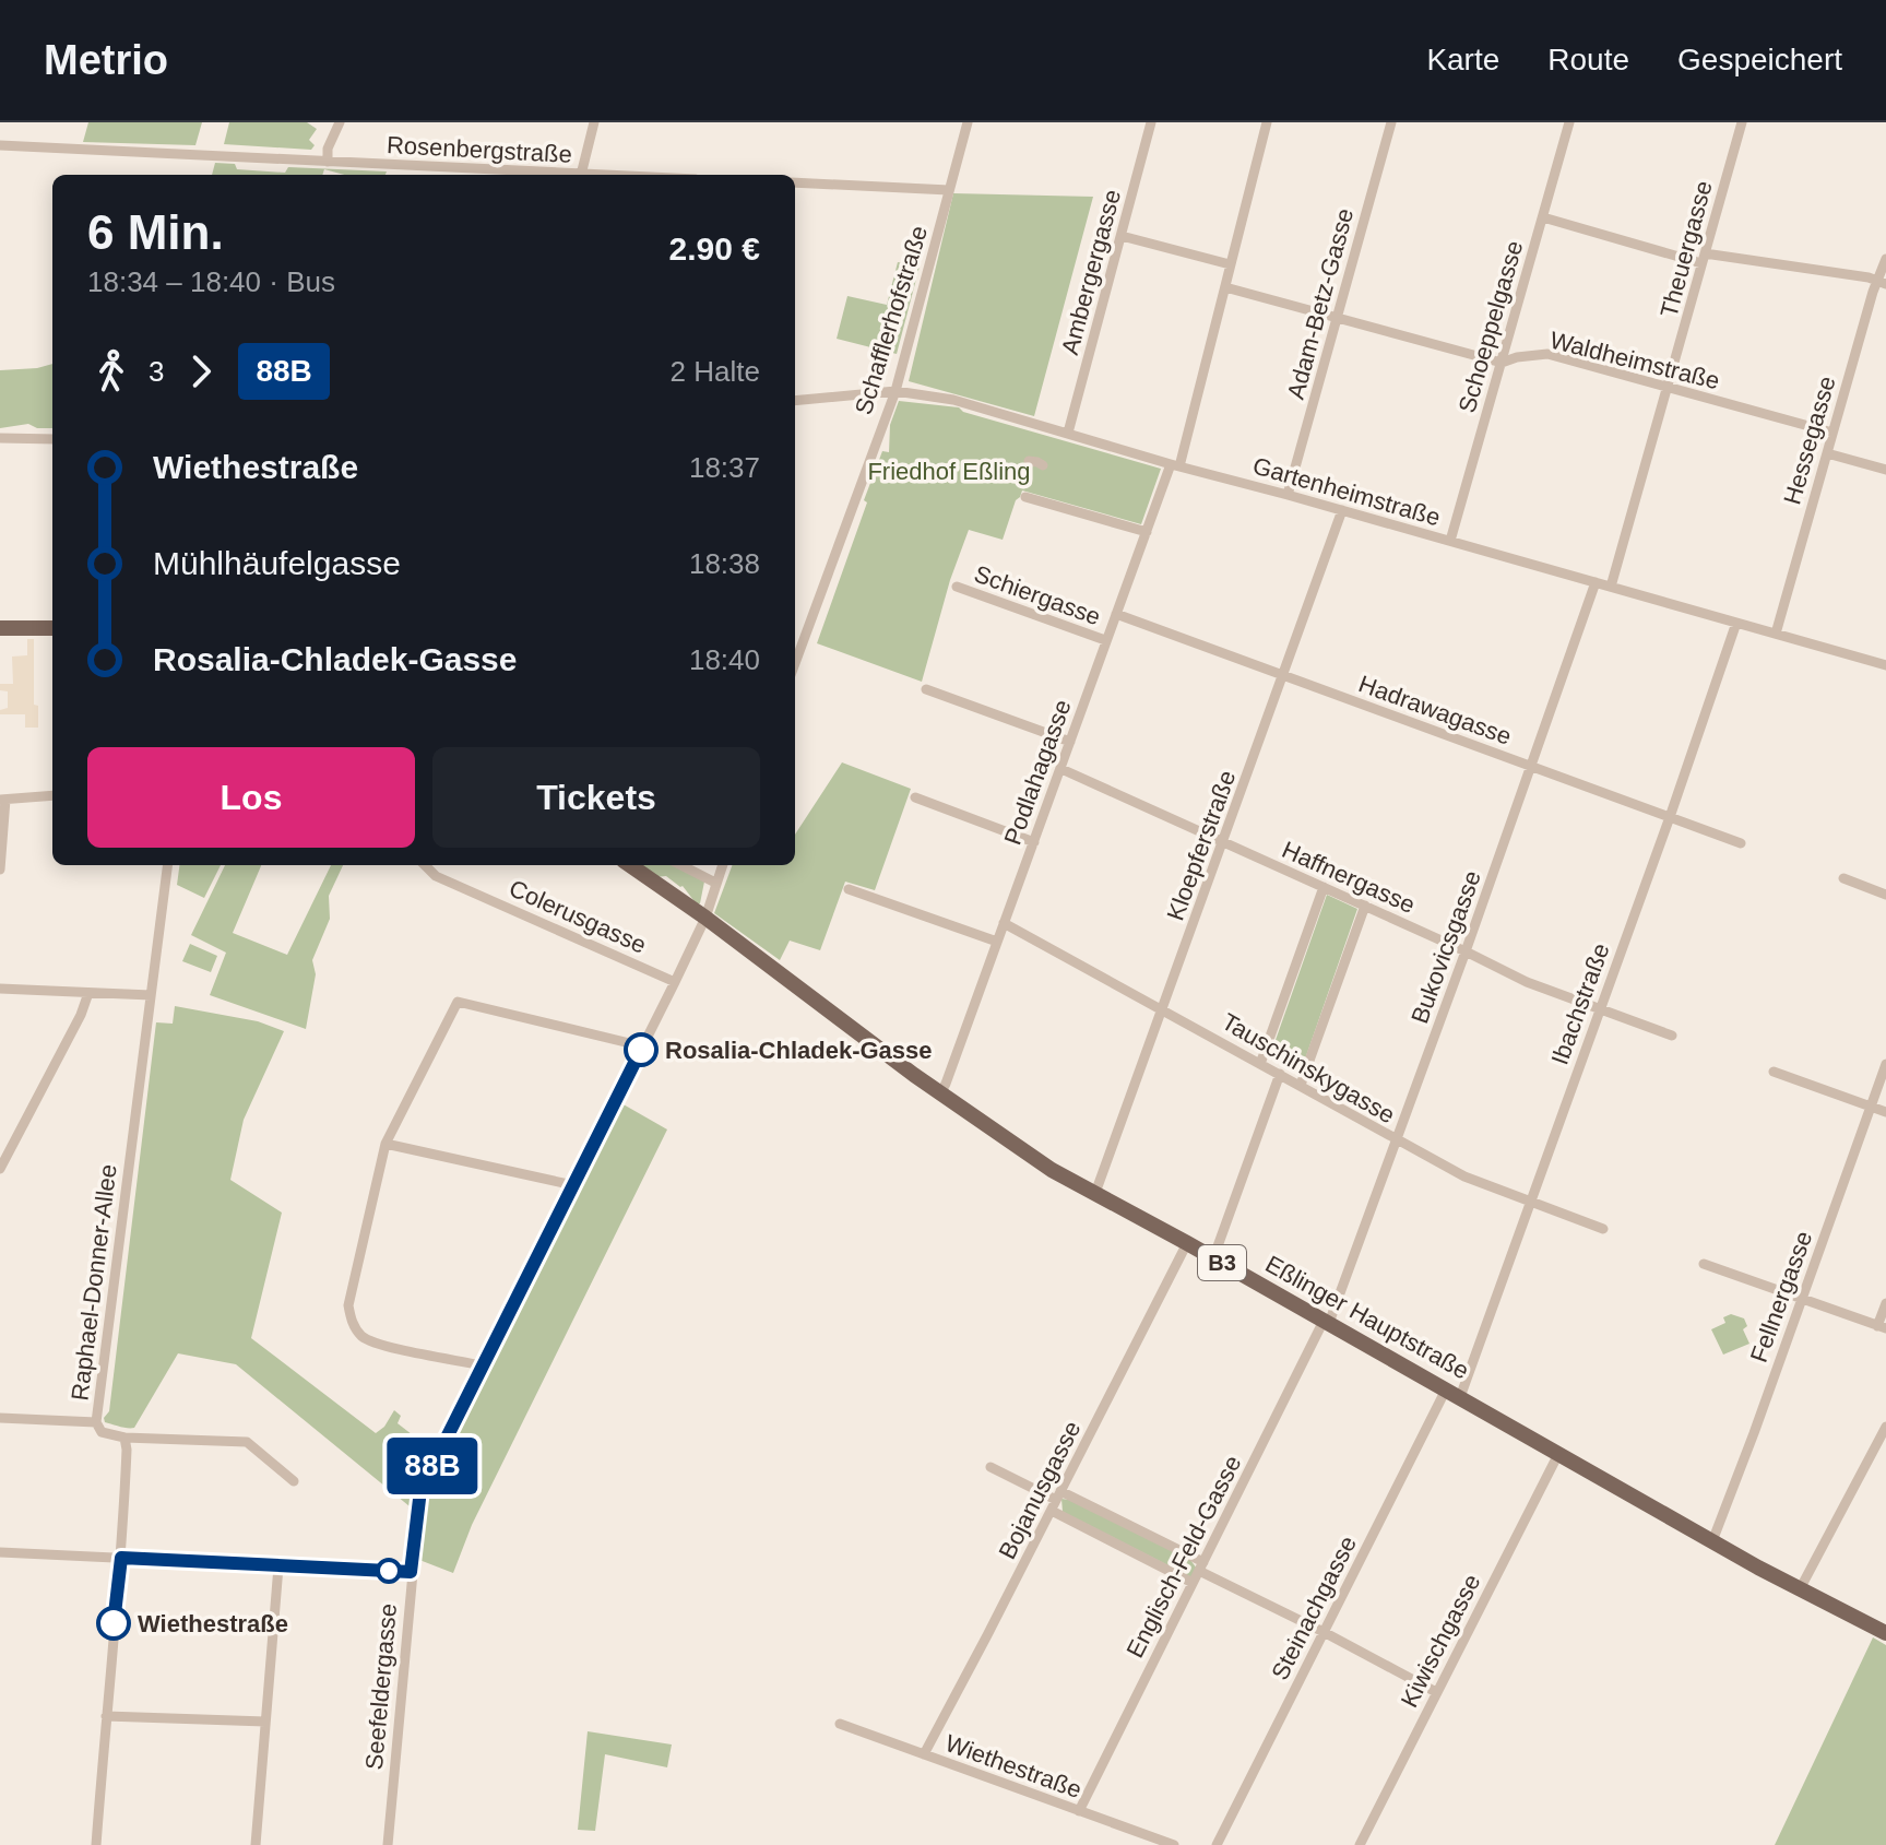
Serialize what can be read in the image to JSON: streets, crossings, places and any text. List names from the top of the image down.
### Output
{
  "streets": {
    "main road": ["B3", "Eßlinger Hauptstraße"],
    "street": [
      "Rosenbergstraße",
      "Theuergasse",
      "Ambergergasse",
      "Adam-Betz-Gasse",
      "Schafflerhofstraße",
      "Schoeppelgasse",
      "Waldheimstraße",
      "Hessegasse",
      "Gartenheimstraße",
      "Schiergasse",
      "Hadrawagasse",
      "Podlahagasse",
      "Kloepferstraße",
      "Haffnergasse",
      "Colerusgasse",
      "Bukovicsgasse",
      "Ibachstraße",
      "Tauschinskygasse",
      "Raphael-Donner-Allee",
      "Fellnergasse",
      "Bojanusgasse",
      "Englisch-Feld-Gasse",
      "Steinachgasse",
      "Kiwischgasse",
      "Seefeldergasse",
      "Wiethestraße"
    ]
  },
  "crossings": [
    ["Theuergasse", "Waldheimstraße"],
    ["Theuergasse", "Gartenheimstraße"],
    ["Ambergergasse", "Gartenheimstraße"],
    ["Adam-Betz-Gasse", "Waldheimstraße"],
    ["Adam-Betz-Gasse", "Gartenheimstraße"],
    ["Schafflerhofstraße", "Gartenheimstraße"],
    ["Schoeppelgasse", "Waldheimstraße"],
    ["Schoeppelgasse", "Gartenheimstraße"],
    ["Waldheimstraße", "Hessegasse"],
    ["Waldheimstraße", "Podlahagasse"],
    ["Hessegasse", "Gartenheimstraße"],
    ["Gartenheimstraße", "Podlahagasse"],
    ["Gartenheimstraße", "Kloepferstraße"],
    ["Gartenheimstraße", "Bukovicsgasse"],
    ["Gartenheimstraße", "Ibachstraße"],
    ["Schiergasse", "Podlahagasse"],
    ["Hadrawagasse", "Podlahagasse"],
    ["Hadrawagasse", "Kloepferstraße"],
    ["Hadrawagasse", "Bukovicsgasse"],
    ["Hadrawagasse", "Ibachstraße"],
    ["Podlahagasse", "Haffnergasse"],
    ["Podlahagasse", "Tauschinskygasse"],
    ["Podlahagasse", "Eßlinger Hauptstraße"],
    ["Kloepferstraße", "Haffnergasse"],
    ["Kloepferstraße", "Tauschinskygasse"],
    ["Kloepferstraße", "Eßlinger Hauptstraße"],
    ["Haffnergasse", "Bukovicsgasse"],
    ["Haffnergasse", "Ibachstraße"],
    ["Colerusgasse", "Seefeldergasse"],
    ["Bukovicsgasse", "Tauschinskygasse"],
    ["Bukovicsgasse", "Eßlinger Hauptstraße"],
    ["Bukovicsgasse", "Englisch-Feld-Gasse"],
    ["Ibachstraße", "Tauschinskygasse"],
    ["Ibachstraße", "Eßlinger Hauptstraße"],
    ["Ibachstraße", "Steinachgasse"],
    ["B3", "Eßlinger Hauptstraße"],
    ["Fellnergasse", "Eßlinger Hauptstraße"],
    ["Eßlinger Hauptstraße", "Bojanusgasse"],
    ["Eßlinger Hauptstraße", "Englisch-Feld-Gasse"],
    ["Eßlinger Hauptstraße", "Steinachgasse"],
    ["Eßlinger Hauptstraße", "Kiwischgasse"],
    ["Eßlinger Hauptstraße", "Seefeldergasse"],
    ["Bojanusgasse", "Wiethestraße"],
    ["Englisch-Feld-Gasse", "Wiethestraße"]
  ],
  "parks": ["Friedhof Eßling"],
  "places": ["Rosalia-Chladek-Gasse", "Wiethestraße"],
  "lines": ["bus line 88B"],
  "page": {
    "header": "Metrio",
    "nav": ["Karte", "Route", "Gespeichert"],
    "on_map": "88B",
    "heading": ["6 Min.", "18:34 – 18:40 · Bus", "2.90 €"],
    "legs": ["3", "88B", "2 Halte"],
    "list": [
      {
        "name": "Wiethestraße",
        "value": "18:37"
      },
      {
        "name": "Mühlhäufelgasse",
        "value": "18:38"
      },
      {
        "name": "Rosalia-Chladek-Gasse",
        "value": "18:40"
      }
    ],
    "buttons": ["Los", "Tickets"]
  }
}
